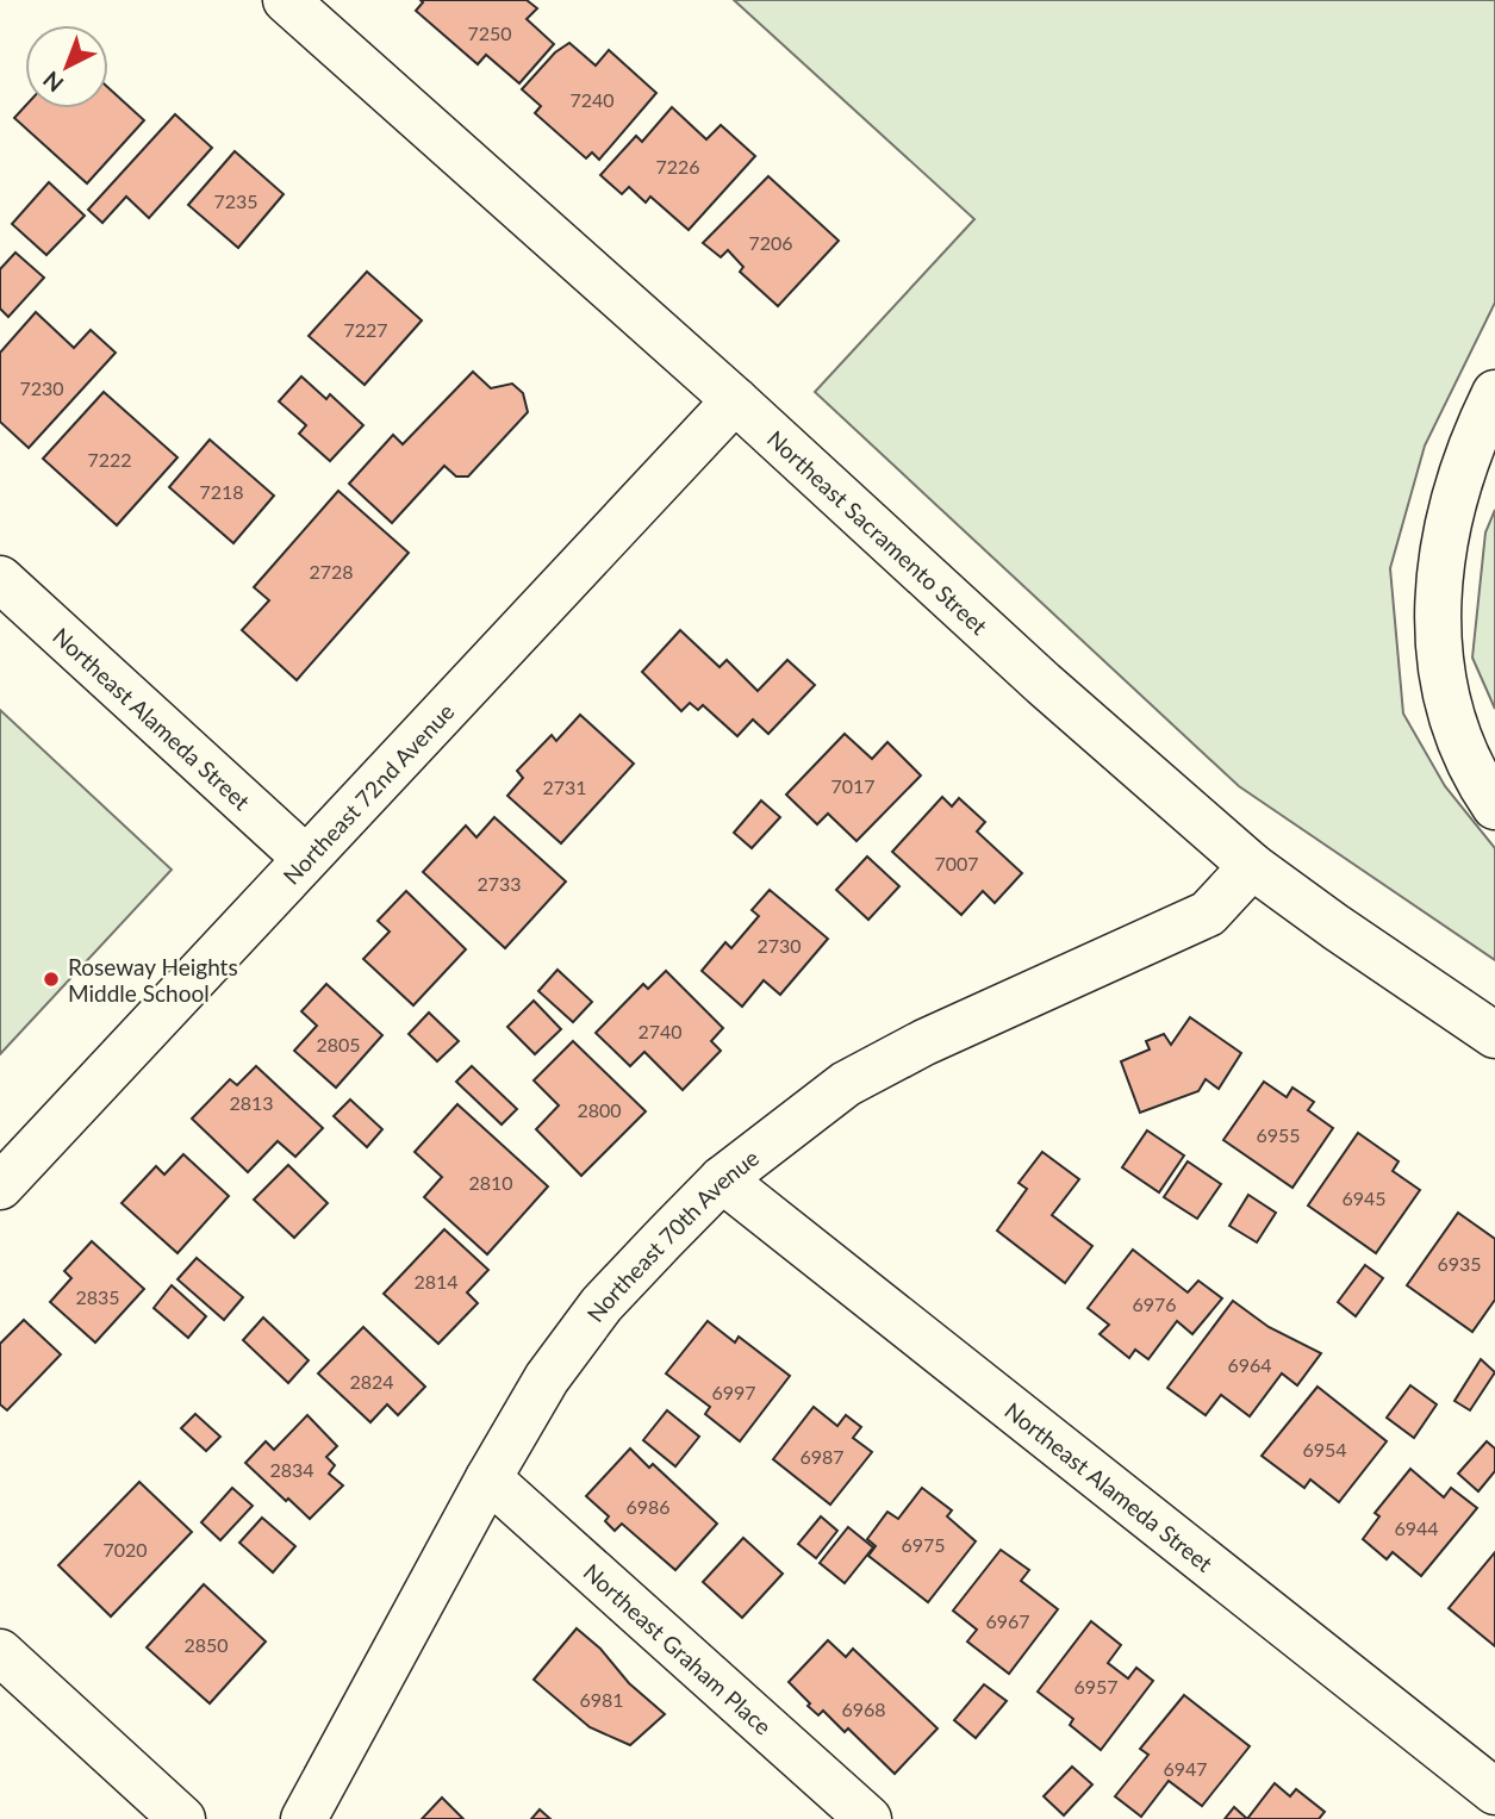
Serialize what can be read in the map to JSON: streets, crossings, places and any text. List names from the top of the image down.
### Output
{
  "streets": {
    "street": [
      "Northeast Sacramento Street",
      "Northeast Alameda Street",
      "Northeast 72nd Avenue",
      "Northeast 70th Avenue",
      "Northeast Graham Place"
    ]
  },
  "crossings": [
    ["Northeast Sacramento Street", "Northeast 72nd Avenue"],
    ["Northeast Sacramento Street", "Northeast 70th Avenue"],
    ["Northeast Alameda Street", "Northeast 72nd Avenue"],
    ["Northeast Alameda Street", "Northeast 70th Avenue"],
    ["Northeast 70th Avenue", "Northeast Graham Place"]
  ],
  "places": ["Roseway Heights Middle School"],
  "house_numbers": [
    "7250",
    "7240",
    "7226",
    "7235",
    "7206",
    "7227",
    "7230",
    "7222",
    "7218",
    "2728",
    "7017",
    "2731",
    "7007",
    "2733",
    "2730",
    "2740",
    "2805",
    "2813",
    "2800",
    "6955",
    "2810",
    "6945",
    "6935",
    "2814",
    "2835",
    "6976",
    "6964",
    "2824",
    "6997",
    "6954",
    "6987",
    "2834",
    "6986",
    "6944",
    "6975",
    "7020",
    "6967",
    "2850",
    "6957",
    "6981",
    "6968",
    "6947"
  ],
  "north": "bottom left"
}
